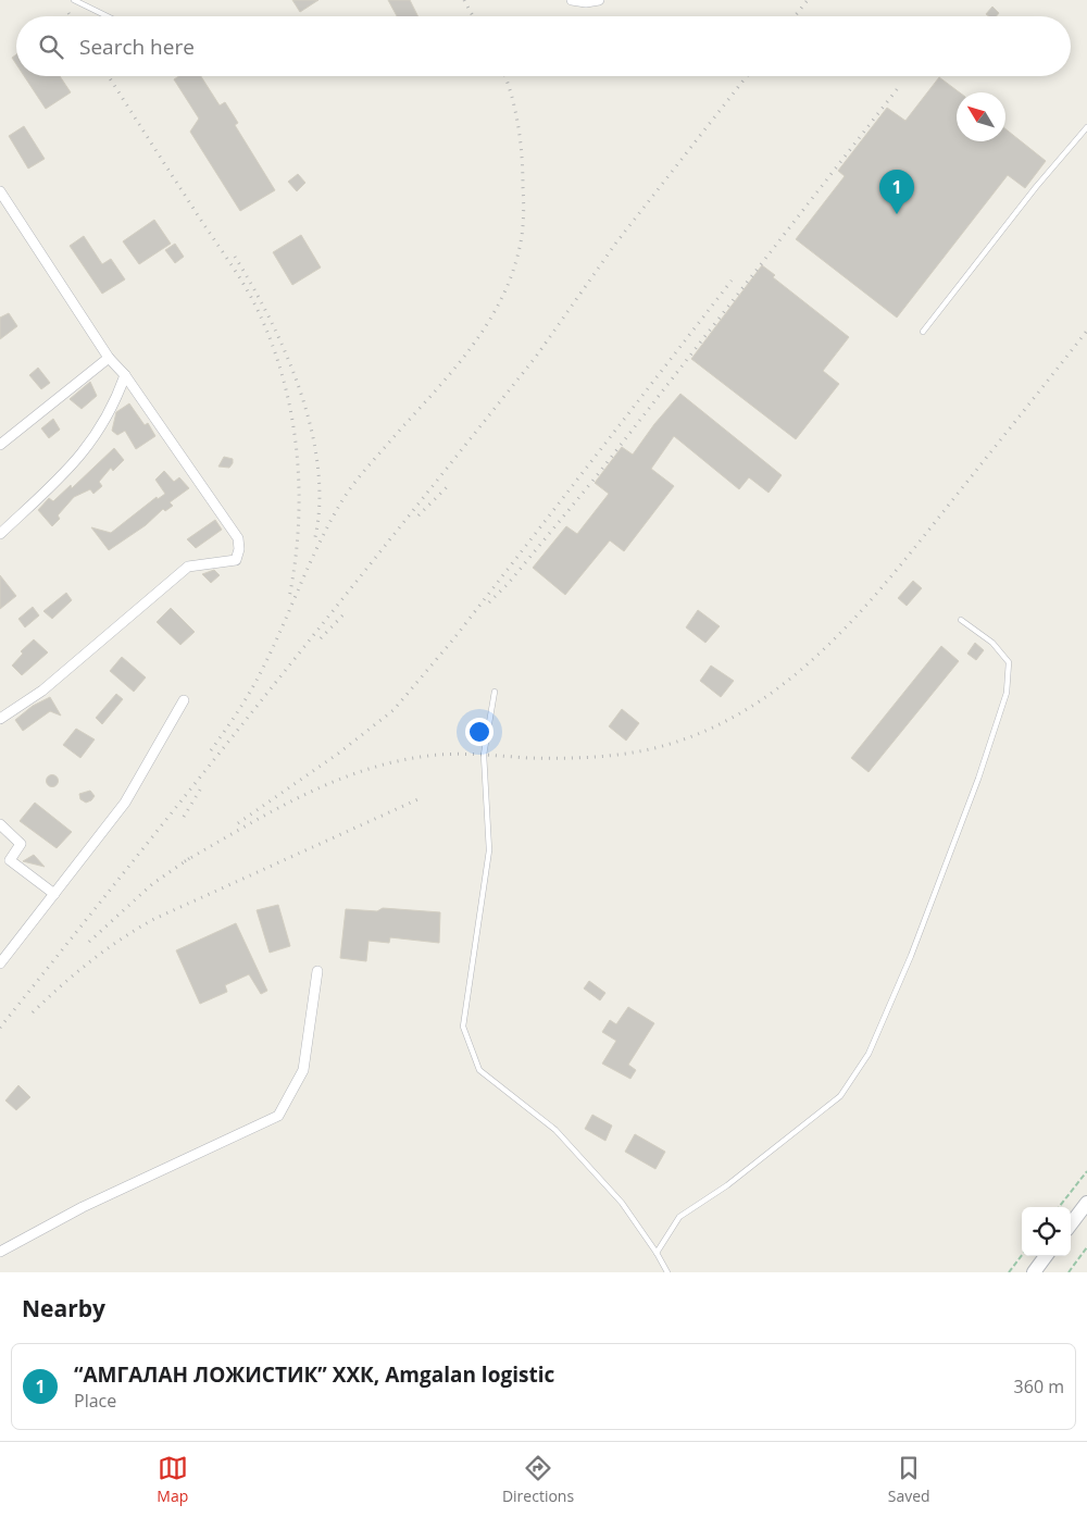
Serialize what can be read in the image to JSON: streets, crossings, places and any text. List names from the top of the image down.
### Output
{
  "north": "top left",
  "page": {
    "search": "Search here",
    "pins": "1",
    "heading": "Nearby",
    "list": [
      {
        "mark": "1",
        "name": "“АМГАЛАН ЛОЖИСТИК” ХХК, Amgalan logistic",
        "note": "Place",
        "value": "360 m"
      }
    ],
    "nav": ["Map", "Directions", "Saved"]
  }
}
